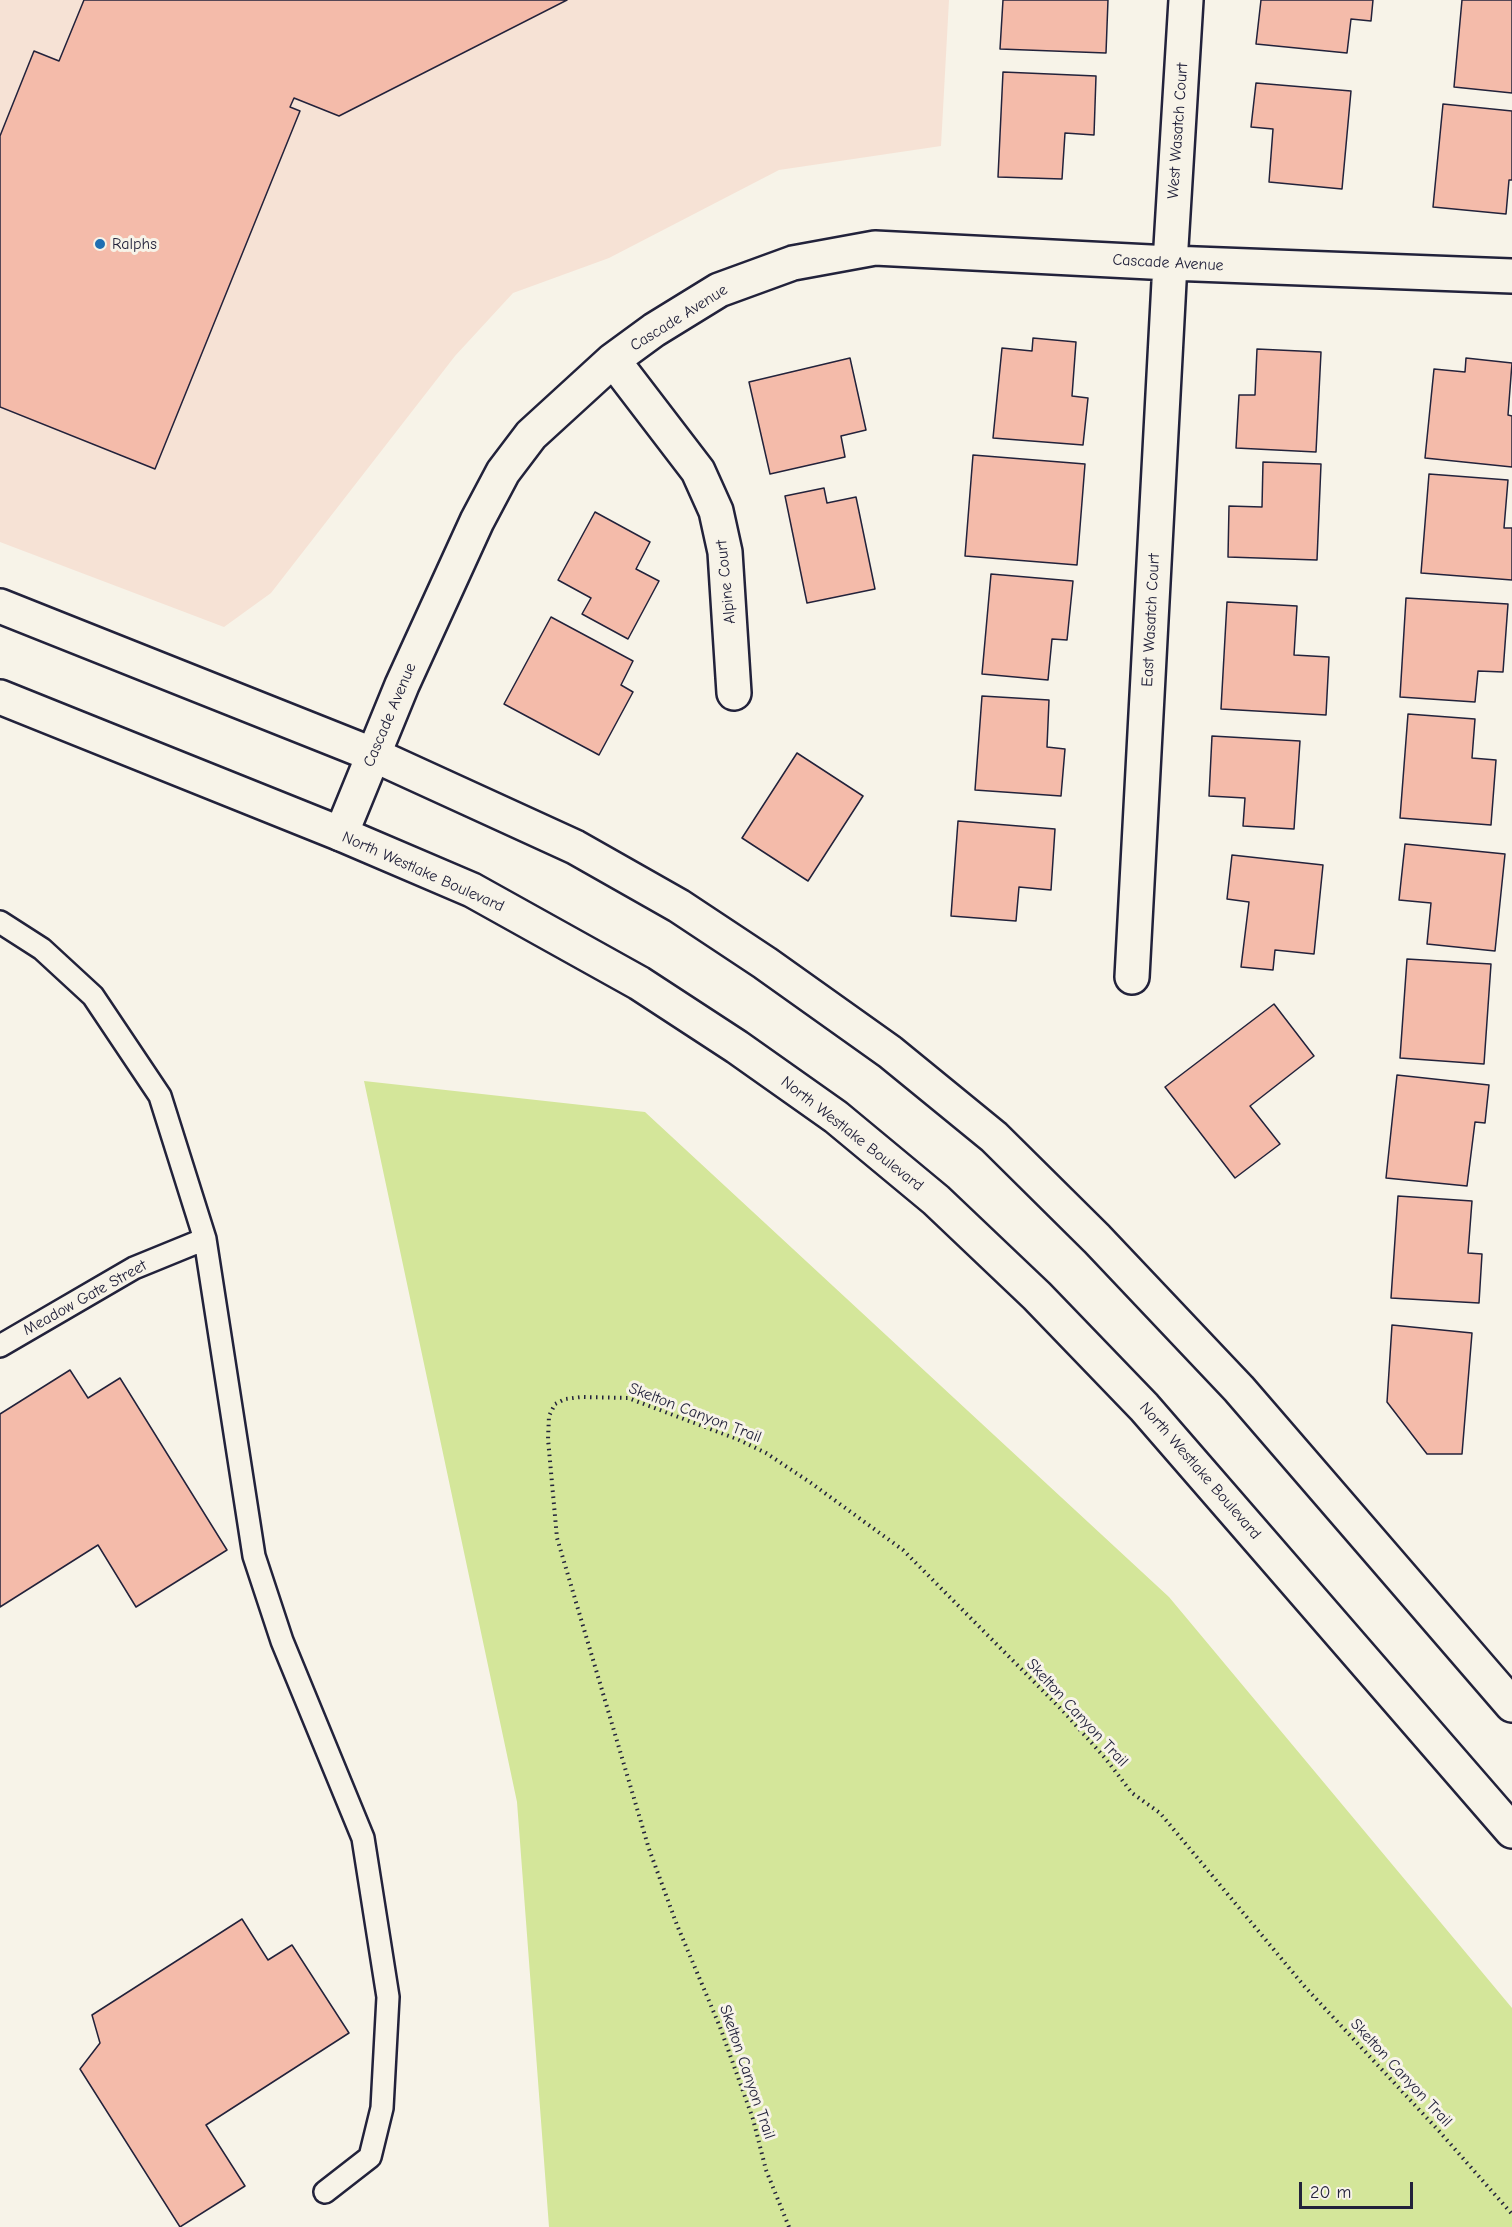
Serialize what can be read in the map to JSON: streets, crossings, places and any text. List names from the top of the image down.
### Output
{
  "streets": {
    "main road": [
      "West Wasatch Court",
      "Cascade Avenue",
      "Alpine Court",
      "East Wasatch Court",
      "North Westlake Boulevard"
    ],
    "lane": ["Meadow Gate Street"],
    "path": ["Skelton Canyon Trail"]
  },
  "crossings": [
    ["West Wasatch Court", "Cascade Avenue"],
    ["West Wasatch Court", "East Wasatch Court"],
    ["Cascade Avenue", "Alpine Court"],
    ["Cascade Avenue", "East Wasatch Court"],
    ["Cascade Avenue", "North Westlake Boulevard"]
  ],
  "places": ["Ralphs"],
  "scale_bar": "20 m"
}
